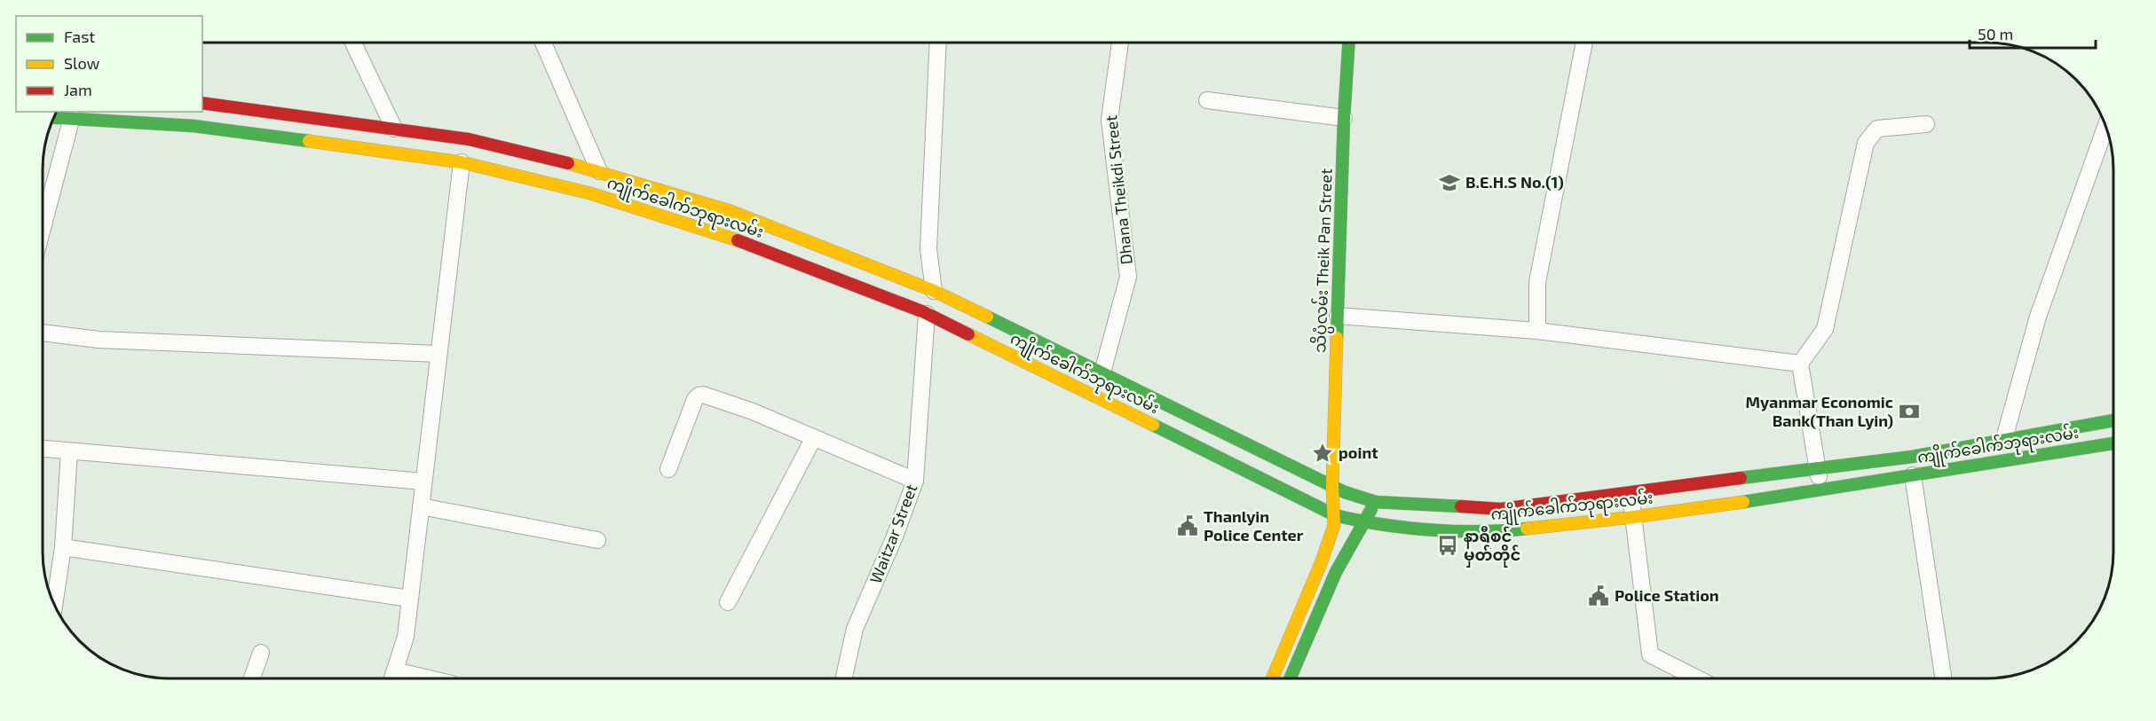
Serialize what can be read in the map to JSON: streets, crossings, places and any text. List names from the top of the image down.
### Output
{
  "streets": {
    "main road": ["ကျိုက်ခေါက်ဘုရားလမ်း", "သိပ္ပံလမ်း Theik Pan Street"],
    "street": ["Dhana Theikdi Street", "Waitzar Street"]
  },
  "crossings": [
    ["Dhana Theikdi Street", "ကျိုက်ခေါက်ဘုရားလမ်း"],
    ["ကျိုက်ခေါက်ဘုရားလမ်း", "သိပ္ပံလမ်း Theik Pan Street"],
    ["ကျိုက်ခေါက်ဘုရားလမ်း", "Waitzar Street"]
  ],
  "places": {
    "school or university": ["B.E.H.S No.(1)"],
    "bank": ["Myanmar Economic Bank(Than Lyin)"],
    "place": ["point"],
    "public building": ["Thanlyin Police Center", "Police Station"],
    "bus stop": ["နာရီစင် မှတ်တိုင်"]
  },
  "legend": ["Fast", "Slow", "Jam"],
  "scale_bar": "50 m"
}
